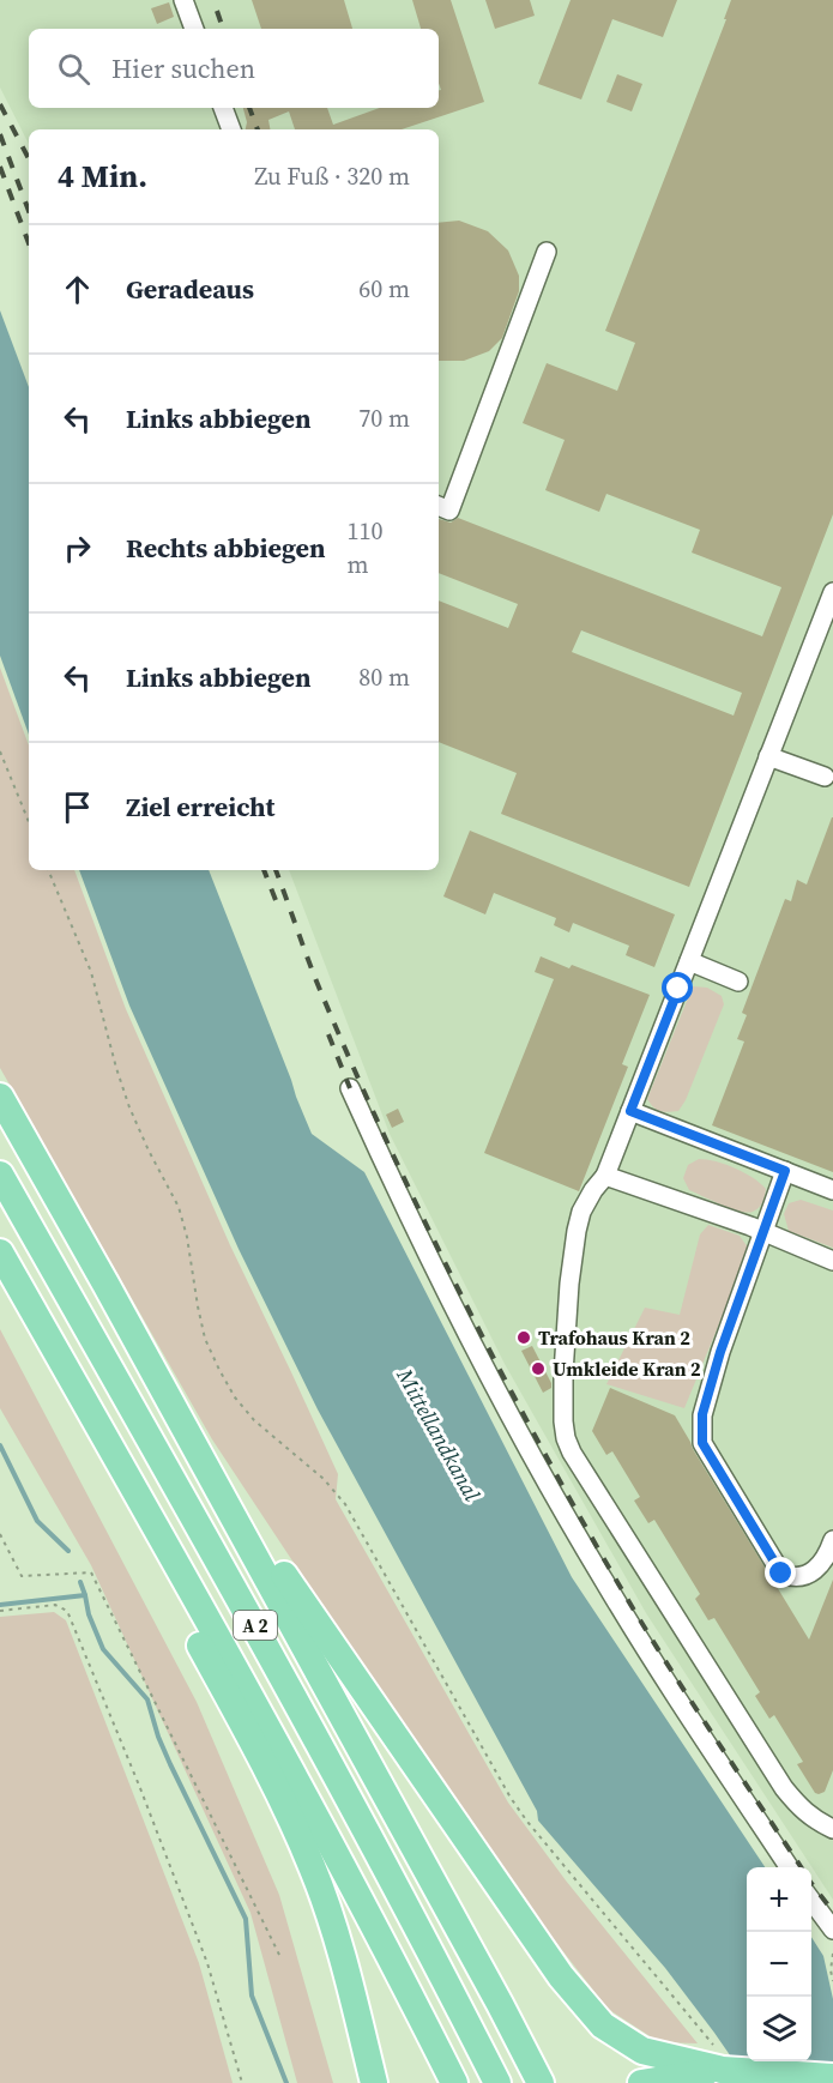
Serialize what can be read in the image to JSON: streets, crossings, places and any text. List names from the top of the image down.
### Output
{
  "streets": {
    "highway": ["A 2"]
  },
  "water": ["Mittellandkanal"],
  "places": ["Trafohaus Kran 2", "Umkleide Kran 2"],
  "page": {
    "search": "Hier suchen",
    "heading": ["4 Min.", "Zu Fuß · 320 m"],
    "list": [
      ["Geradeaus", "60 m"],
      ["Links abbiegen", "70 m"],
      ["Rechts abbiegen", "110 m"],
      ["Links abbiegen", "80 m"],
      "Ziel erreicht"
    ],
    "map_buttons": ["+", "−"]
  }
}
